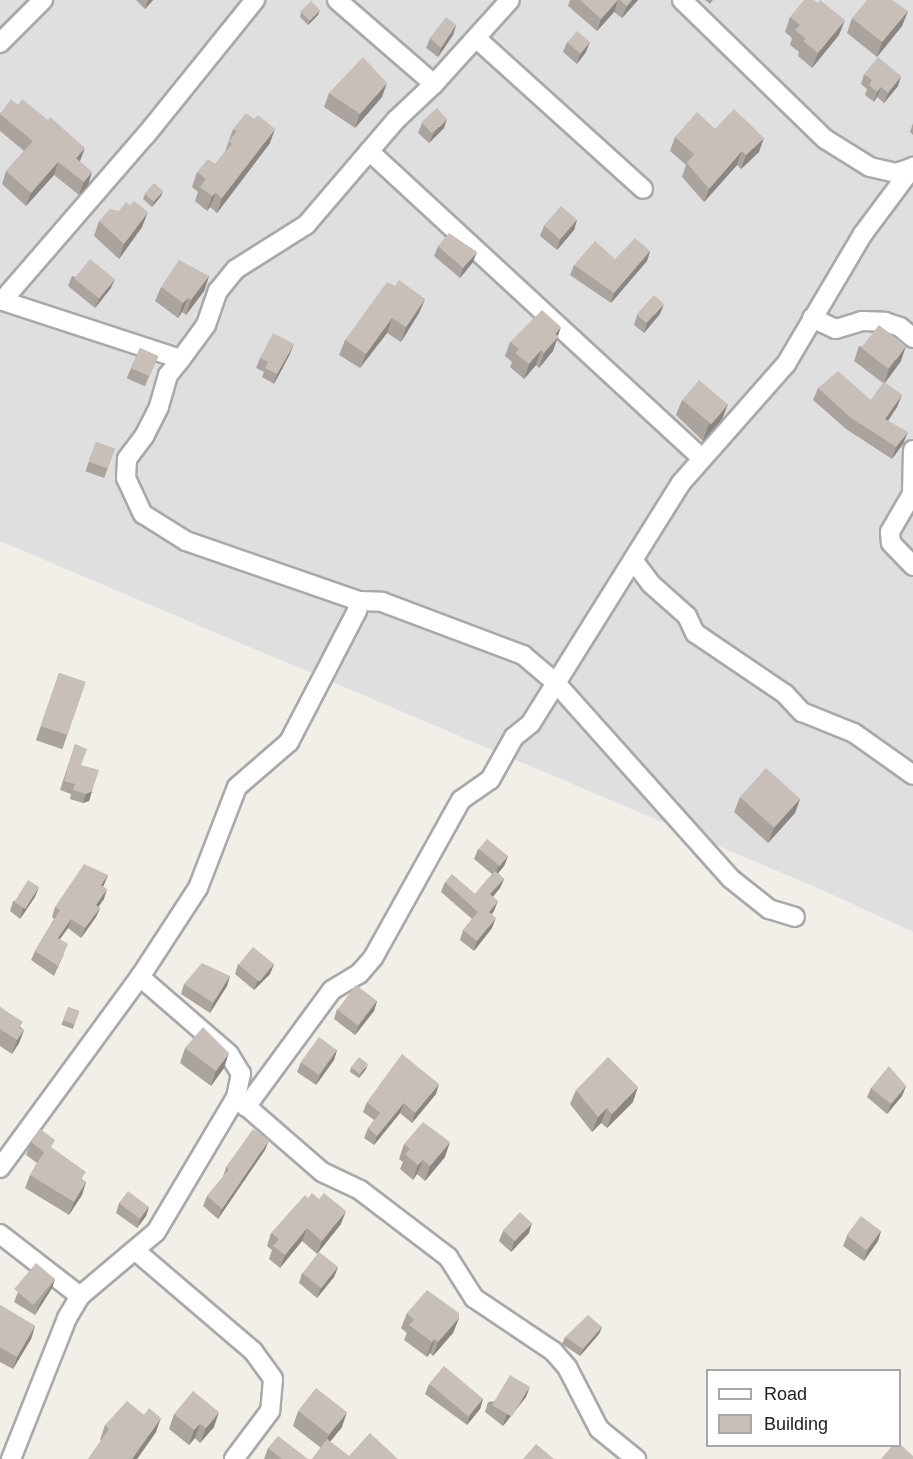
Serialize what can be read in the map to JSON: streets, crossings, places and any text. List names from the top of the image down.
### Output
{
  "legend": ["Road", "Building"]
}
